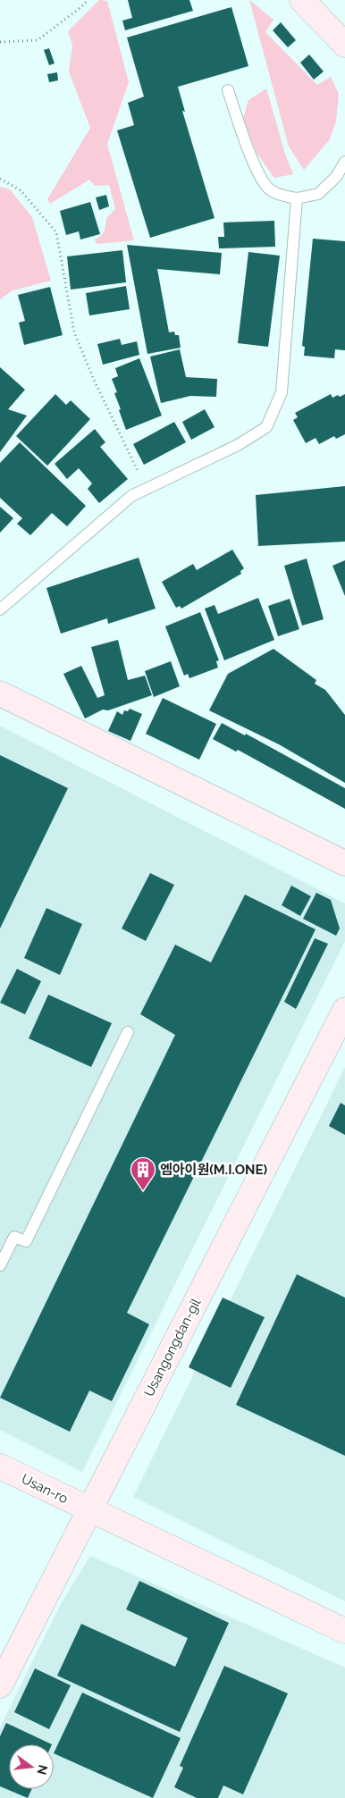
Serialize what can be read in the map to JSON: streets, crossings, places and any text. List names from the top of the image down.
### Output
{
  "streets": {
    "street": ["Usangongdan-gil", "Usan-ro"]
  },
  "crossings": [
    ["Usangongdan-gil", "Usan-ro"]
  ],
  "places": {
    "building": ["엠아이원(M.I.ONE)"]
  },
  "north": "right"
}
